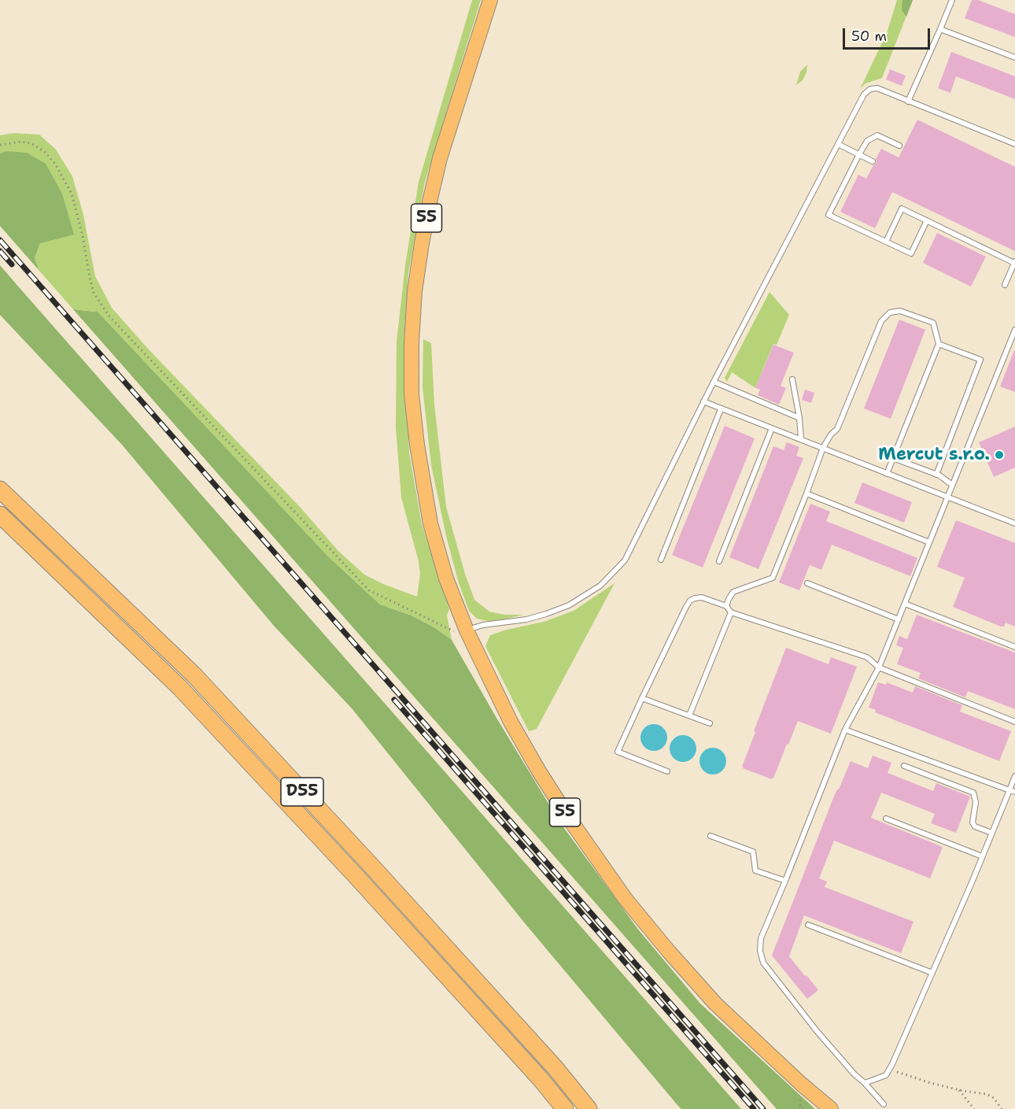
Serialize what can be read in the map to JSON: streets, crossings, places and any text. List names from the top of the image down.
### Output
{
  "streets": {
    "highway": ["D55"],
    "main road": ["55"]
  },
  "places": ["Mercut s.r.o."],
  "scale_bar": "50 m"
}
